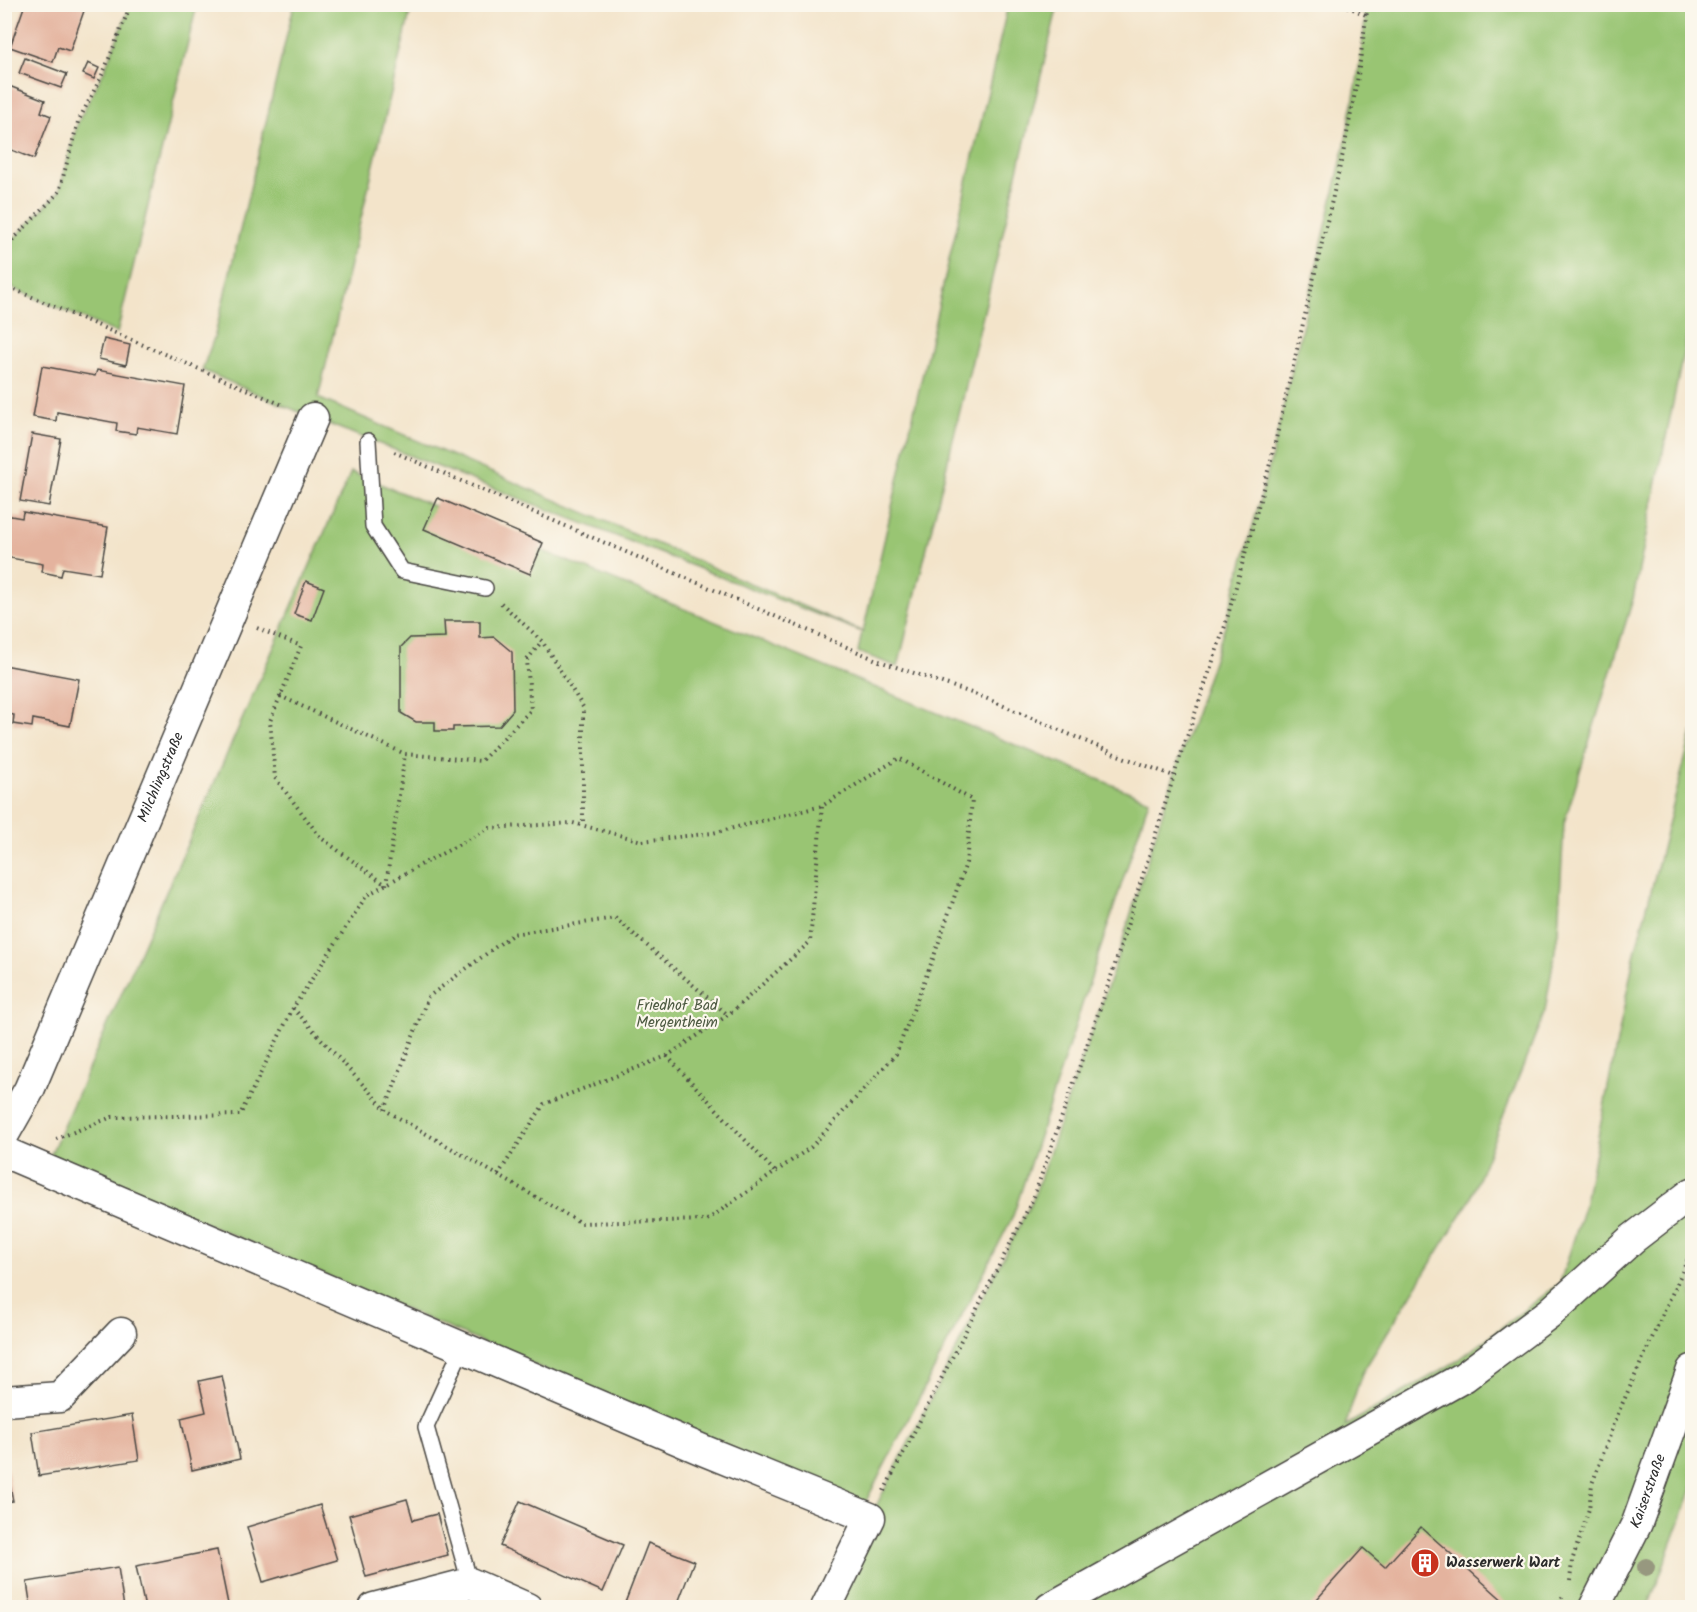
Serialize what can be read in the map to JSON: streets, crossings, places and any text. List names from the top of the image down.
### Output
{
  "streets": {
    "street": ["Milchlingstraße", "Kaiserstraße"]
  },
  "parks": ["Friedhof Bad Mergentheim"],
  "places": {
    "building": ["Wasserwerk Wart"]
  }
}
